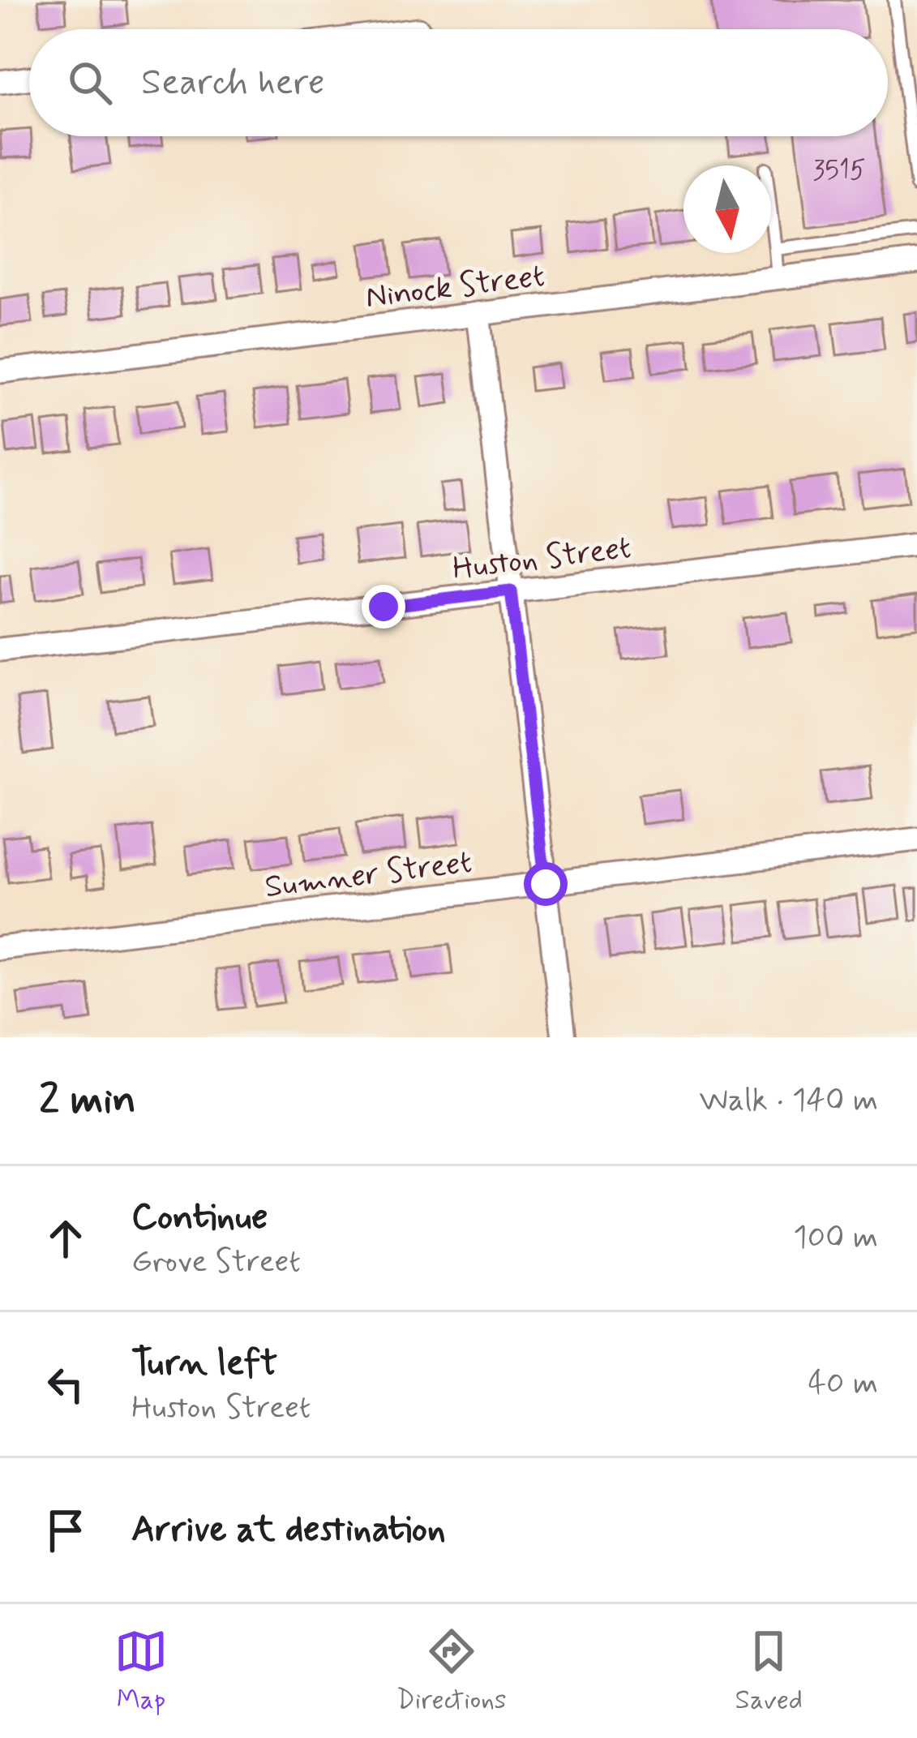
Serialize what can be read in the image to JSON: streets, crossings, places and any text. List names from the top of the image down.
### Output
{
  "streets": {
    "street": ["Ninock Street", "Huston Street", "Sumner Street"]
  },
  "house_numbers": ["3515"],
  "north": "bottom",
  "page": {
    "search": "Search here",
    "heading": ["2 min", "Walk · 140 m"],
    "list": [
      ["Continue", "Grove Street", "100 m"],
      ["Turn left", "Huston Street", "40 m"],
      "Arrive at destination"
    ],
    "nav": ["Map", "Directions", "Saved"]
  }
}
